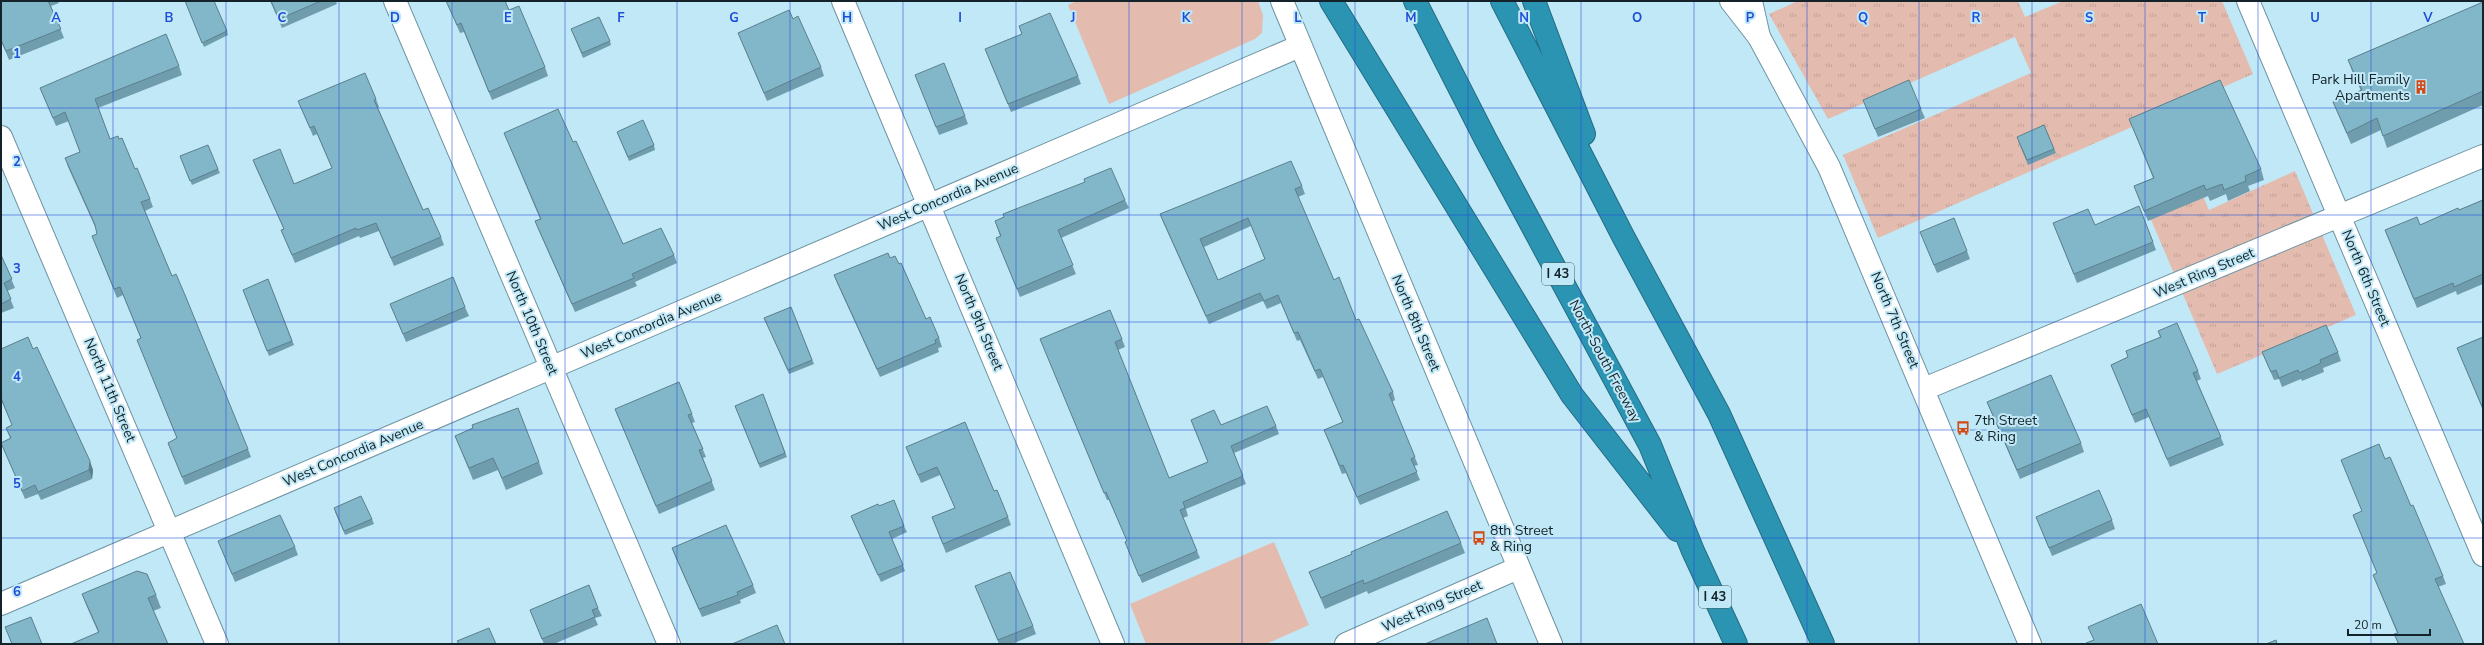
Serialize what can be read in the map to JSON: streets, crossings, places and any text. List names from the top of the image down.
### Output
{
  "streets": {
    "highway": ["I 43", "North-South Freeway"],
    "street": [
      "West Concordia Avenue",
      "West Ring Street",
      "North 6th Street",
      "North 7th Street",
      "North 9th Street",
      "North 10th Street",
      "North 8th Street",
      "North 11th Street"
    ]
  },
  "crossings": [
    ["West Concordia Avenue", "North 9th Street"],
    ["West Concordia Avenue", "North 10th Street"],
    ["West Concordia Avenue", "North 8th Street"],
    ["West Concordia Avenue", "North 11th Street"],
    ["West Ring Street", "North 6th Street"],
    ["West Ring Street", "North 7th Street"],
    ["West Ring Street", "North 8th Street"]
  ],
  "places": {
    "building": ["Park Hill Family Apartments"],
    "bus stop": ["7th Street & Ring", "8th Street & Ring"]
  },
  "scale_bar": "20 m",
  "grid": {
    "columns": [
      "A",
      "B",
      "C",
      "D",
      "E",
      "F",
      "G",
      "H",
      "I",
      "J",
      "K",
      "L",
      "M",
      "N",
      "O",
      "P",
      "Q",
      "R",
      "S",
      "T",
      "U",
      "V"
    ],
    "rows": [
      "1",
      "2",
      "3",
      "4",
      "5",
      "6"
    ]
  }
}
